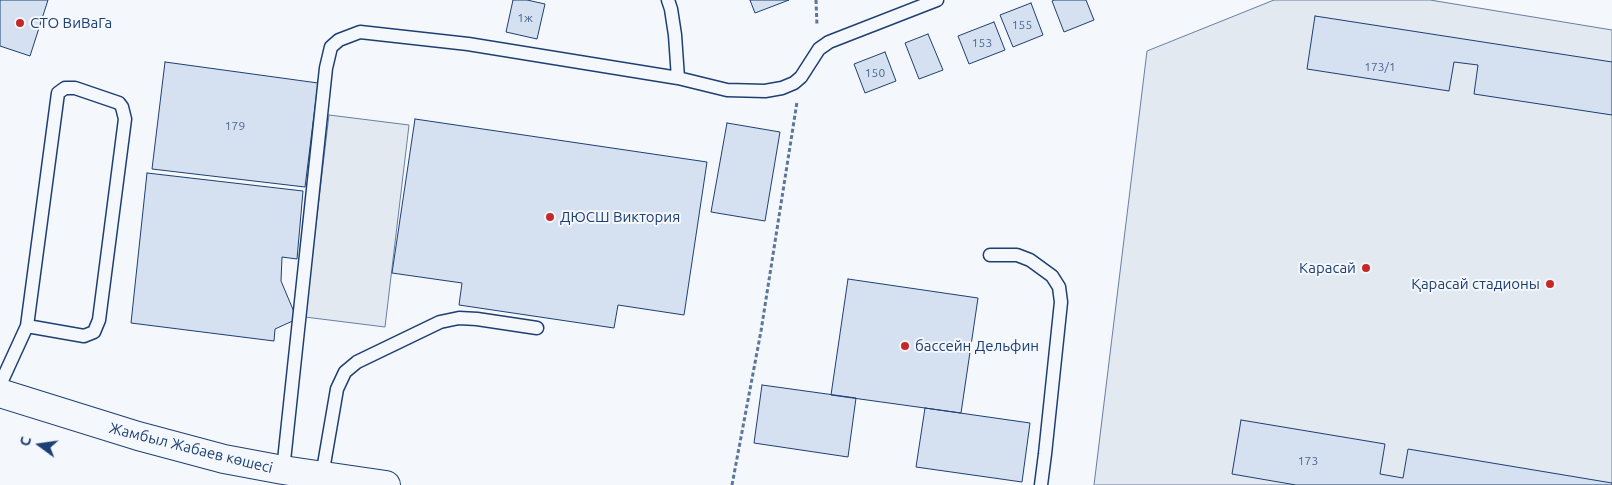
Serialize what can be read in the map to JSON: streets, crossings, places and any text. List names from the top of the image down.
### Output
{
  "streets": {
    "main road": ["Жамбыл Жабаев көшесі"]
  },
  "places": [
    "СТО ВиВаГа",
    "ДЮСШ Виктория",
    "Карасай",
    "Қарасай стадионы",
    "бассейн Дельфин"
  ],
  "house_numbers": [
    "1ж",
    "155",
    "153",
    "173/1",
    "150",
    "179",
    "173"
  ],
  "north": "left"
}
